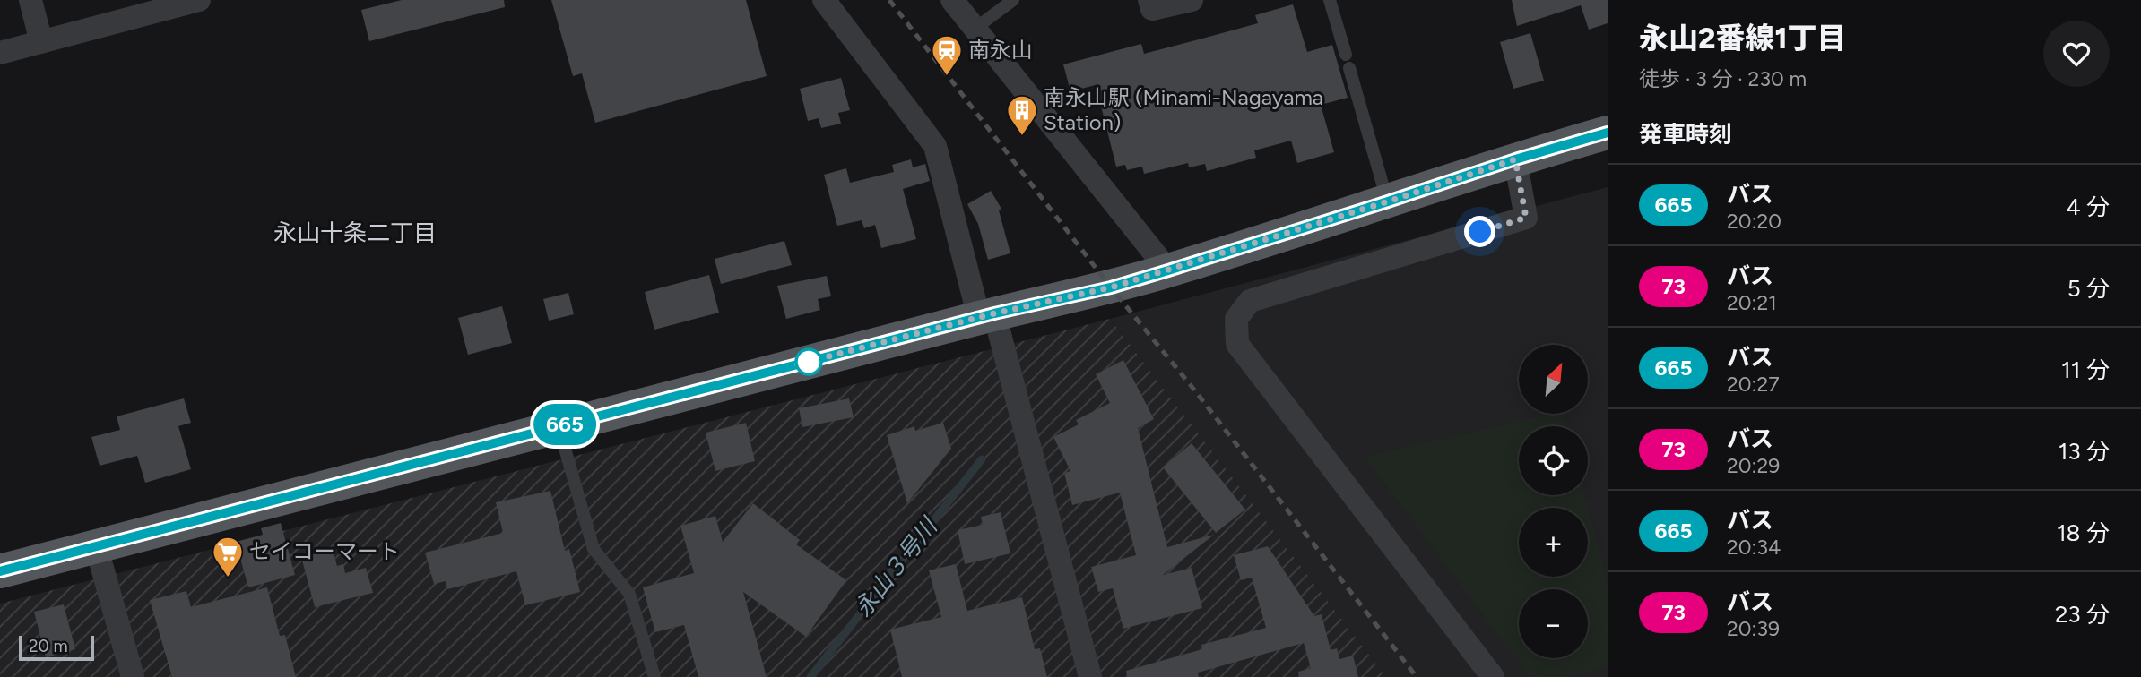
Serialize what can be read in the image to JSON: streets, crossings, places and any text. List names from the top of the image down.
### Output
{
  "districts": ["永山十条二丁目"],
  "water": ["永山３号川"],
  "places": {
    "station": ["南永山"],
    "building": ["南永山駅 (Minami-Nagayama Station)"],
    "supermarket": ["セイコーマート"]
  },
  "lines": ["bus line 665"],
  "scale_bar": "20 m",
  "north": "top right",
  "page": {
    "on_map": "665",
    "heading": [
      ["永山2番線1丁目", "徒歩 · 3 分 · 230 m"],
      "発車時刻"
    ],
    "list": [
      {
        "mark": "665",
        "name": "バス",
        "note": "20:20",
        "value": "4 分"
      },
      {
        "mark": "73",
        "name": "バス",
        "note": "20:21",
        "value": "5 分"
      },
      {
        "mark": "665",
        "name": "バス",
        "note": "20:27",
        "value": "11 分"
      },
      {
        "mark": "73",
        "name": "バス",
        "note": "20:29",
        "value": "13 分"
      },
      {
        "mark": "665",
        "name": "バス",
        "note": "20:34",
        "value": "18 分"
      },
      {
        "mark": "73",
        "name": "バス",
        "note": "20:39",
        "value": "23 分"
      }
    ],
    "map_buttons": ["+", "−"],
    "scale": "20 m"
  }
}
